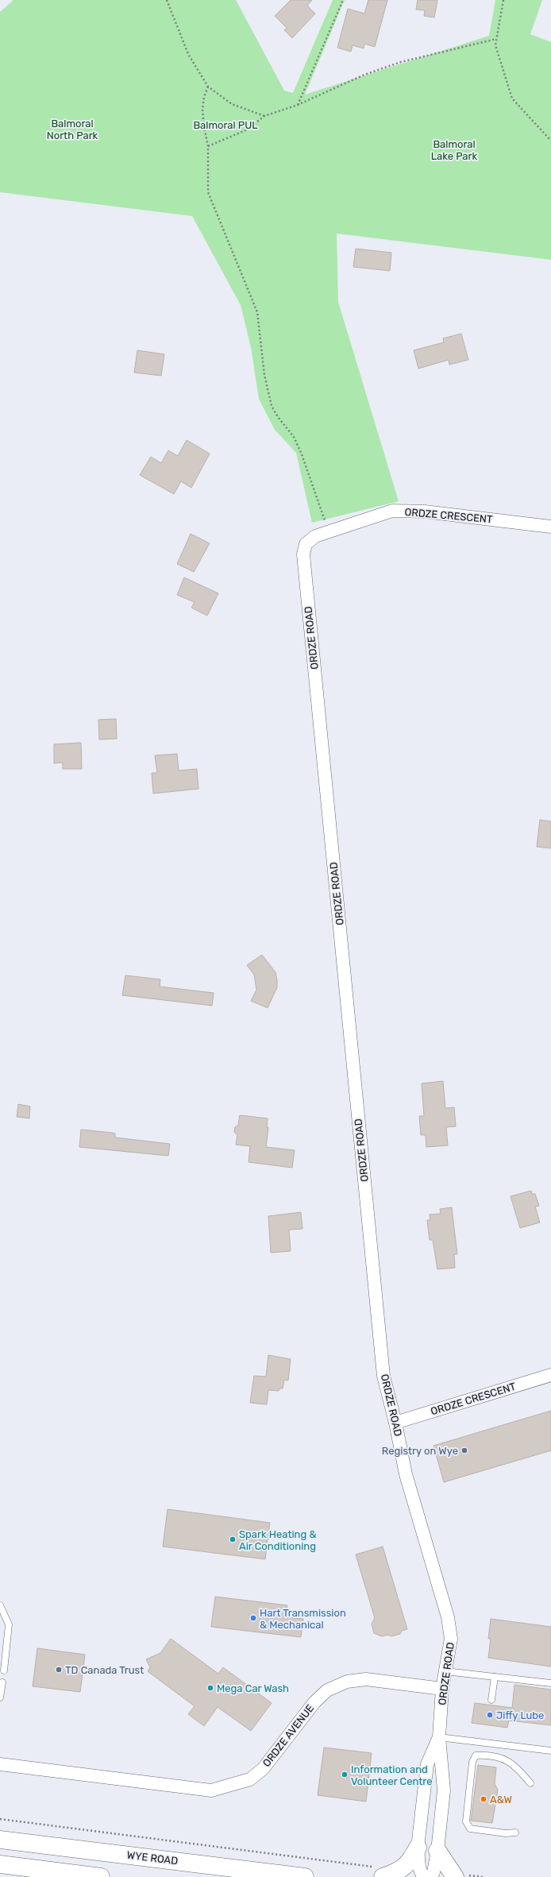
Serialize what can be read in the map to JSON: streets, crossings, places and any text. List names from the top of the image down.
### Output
{
  "streets": {
    "main road": ["WYE ROAD"],
    "street": ["ORDZE CRESCENT", "ORDZE ROAD", "ORDZE AVENUE"]
  },
  "crossings": [
    ["ORDZE CRESCENT", "ORDZE ROAD"],
    ["ORDZE ROAD", "ORDZE AVENUE"]
  ],
  "parks": ["Balmoral North Park", "Balmoral PUL", "Balmoral Lake Park"],
  "places": [
    "Registry on Wye",
    "Spark Heating & Air Conditioning",
    "Hart Transmission & Mechanical",
    "TD Canada Trust",
    "Mega Car Wash",
    "Jiffy Lube",
    "Information and Volunteer Centre",
    "A&W"
  ]
}
